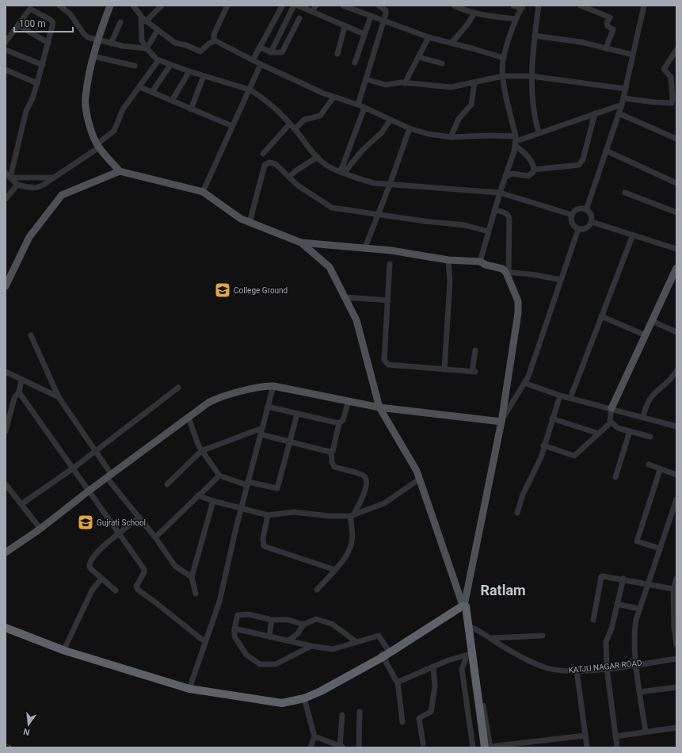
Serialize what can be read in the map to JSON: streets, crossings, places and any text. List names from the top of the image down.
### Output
{
  "streets": {
    "street": ["KATJU NAGAR ROAD"]
  },
  "districts": ["Ratlam"],
  "places": {
    "school or university": ["College Ground", "Gujrati School"]
  },
  "scale_bar": "100 m",
  "north": "bottom"
}
